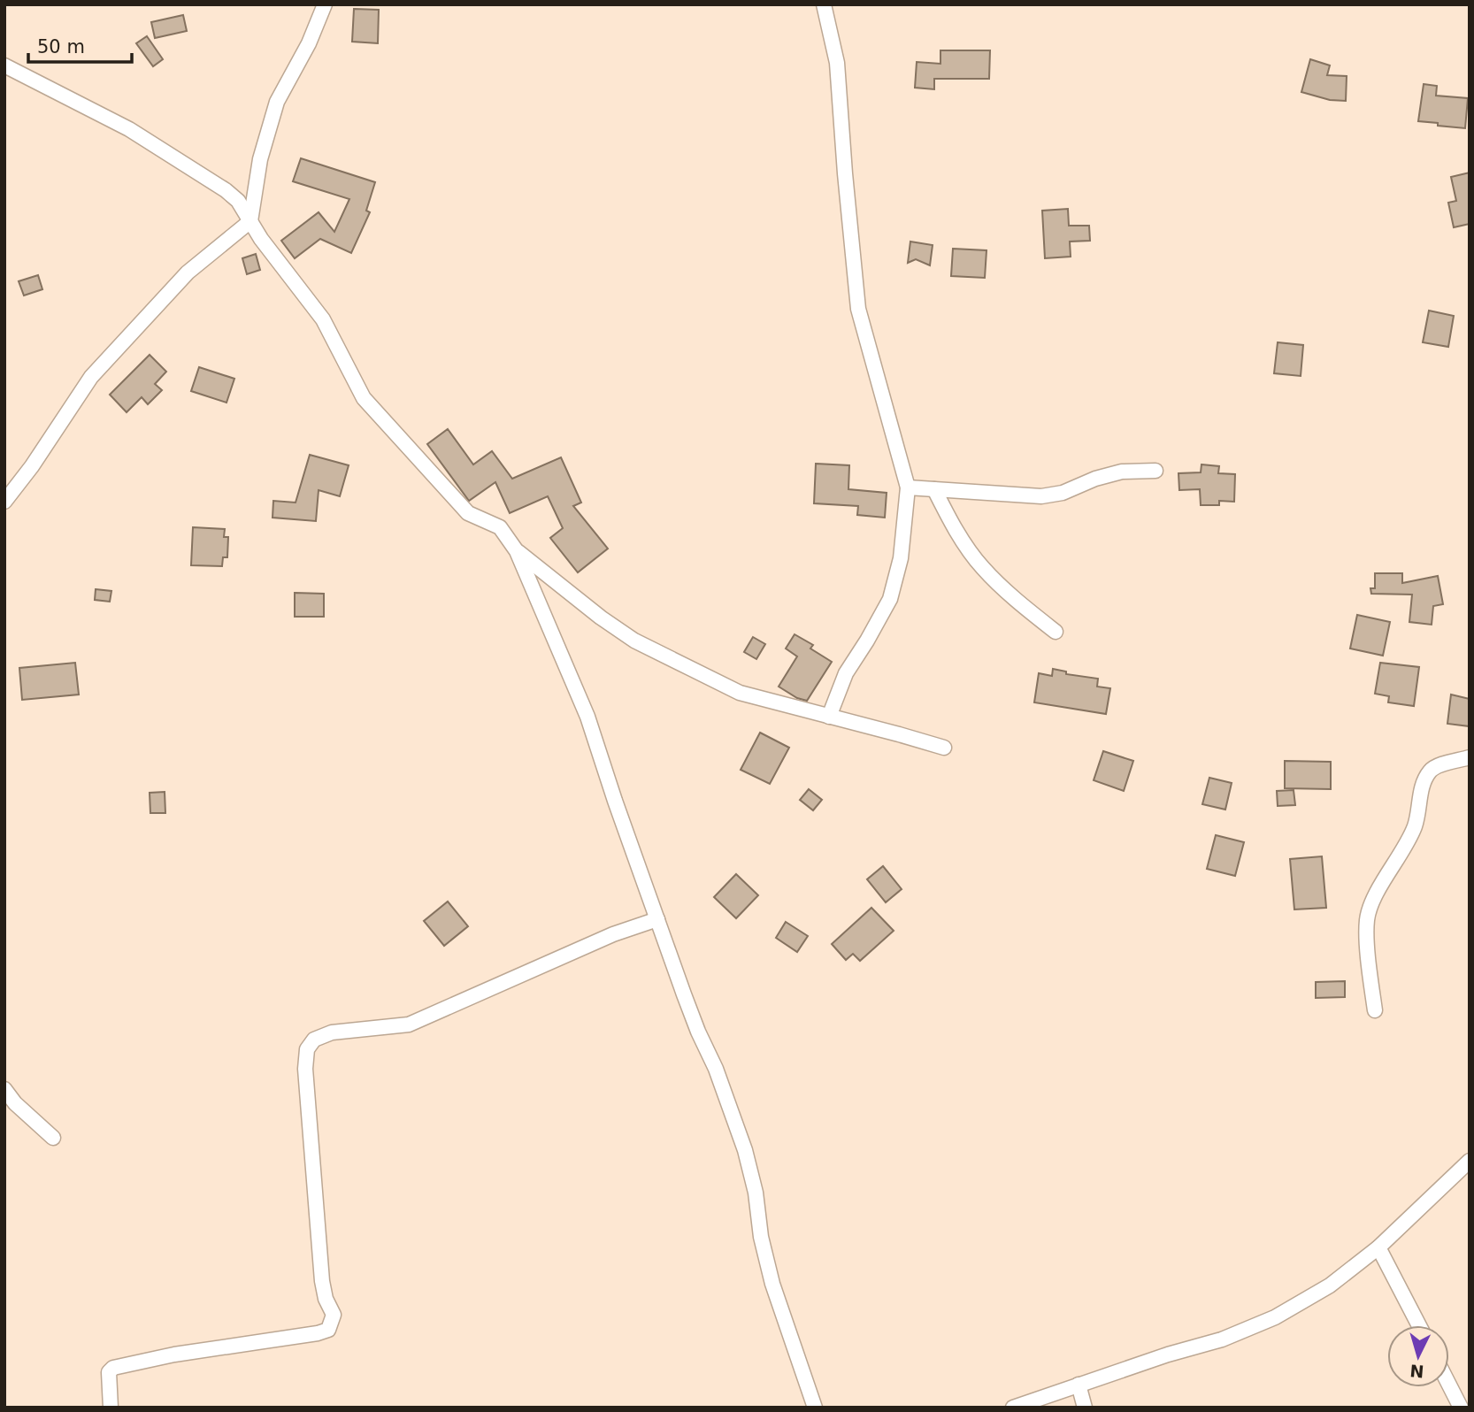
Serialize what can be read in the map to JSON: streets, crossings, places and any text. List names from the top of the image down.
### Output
{
  "scale_bar": "50 m",
  "north": "bottom"
}
